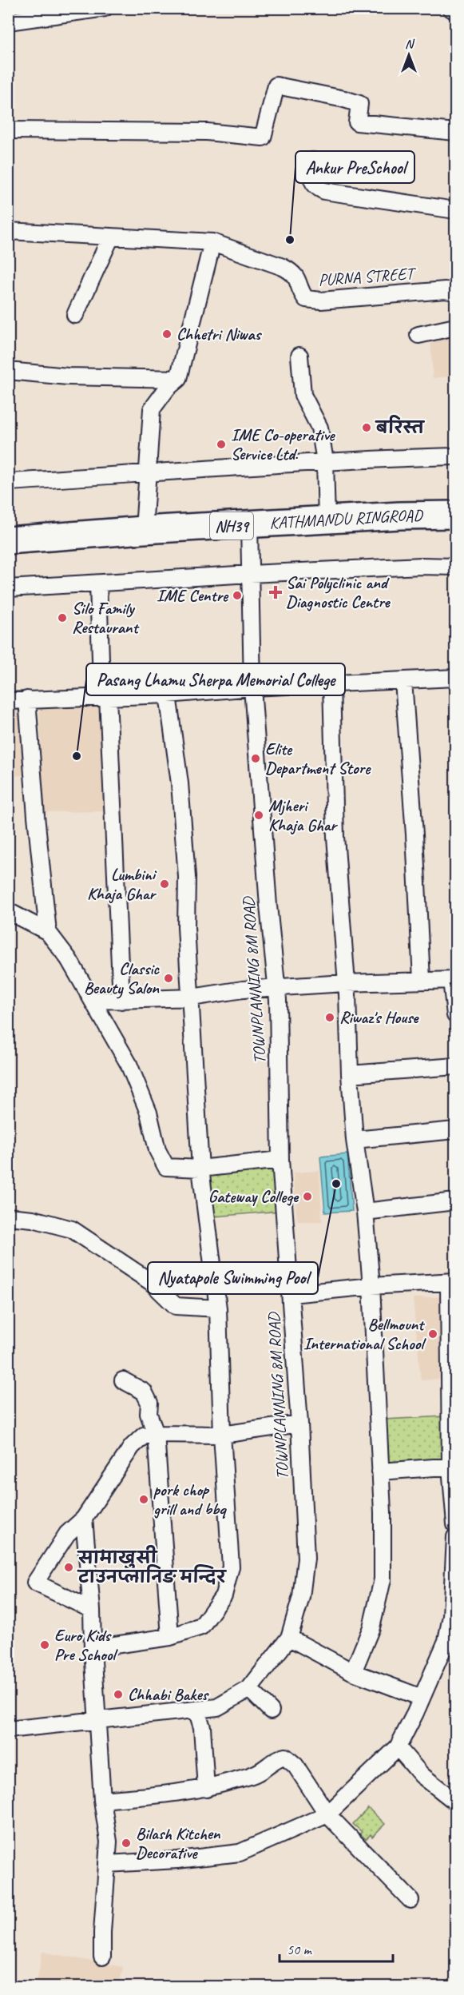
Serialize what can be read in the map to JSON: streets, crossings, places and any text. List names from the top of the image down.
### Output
{
  "streets": {
    "highway": ["KATHMANDU RINGROAD", "NH39"],
    "street": ["PURNA STREET", "TOWNPLANNING 8M ROAD"]
  },
  "crossings": [
    ["KATHMANDU RINGROAD", "TOWNPLANNING 8M ROAD"]
  ],
  "places": {
    "other": [
      "Ankur PreSchool",
      "Chhetri Niwas",
      "बरिस्त",
      "IME Co-operative Service Ltd.",
      "IME Centre",
      "Silo Family Restaurant",
      "Pasang Lhamu Sherpa Memorial College",
      "Elite Department Store",
      "Mjheri Khaja Ghar",
      "Lumbini Khaja Ghar",
      "Classic Beauty Salon",
      "Riwaz's House",
      "Nyatapole Swimming Pool",
      "Gateway College",
      "Bellmount International School",
      "pork chop grill and bbq",
      "सामाखुसी टाउनप्लानिङ मन्दिर",
      "Euro Kids Pre School",
      "Chhabi Bakes",
      "Bilash Kitchen Decorative"
    ],
    "health": ["Sai Polyclinic and Diagnostic Centre"]
  },
  "scale_bar": "50 m",
  "north": "top"
}
